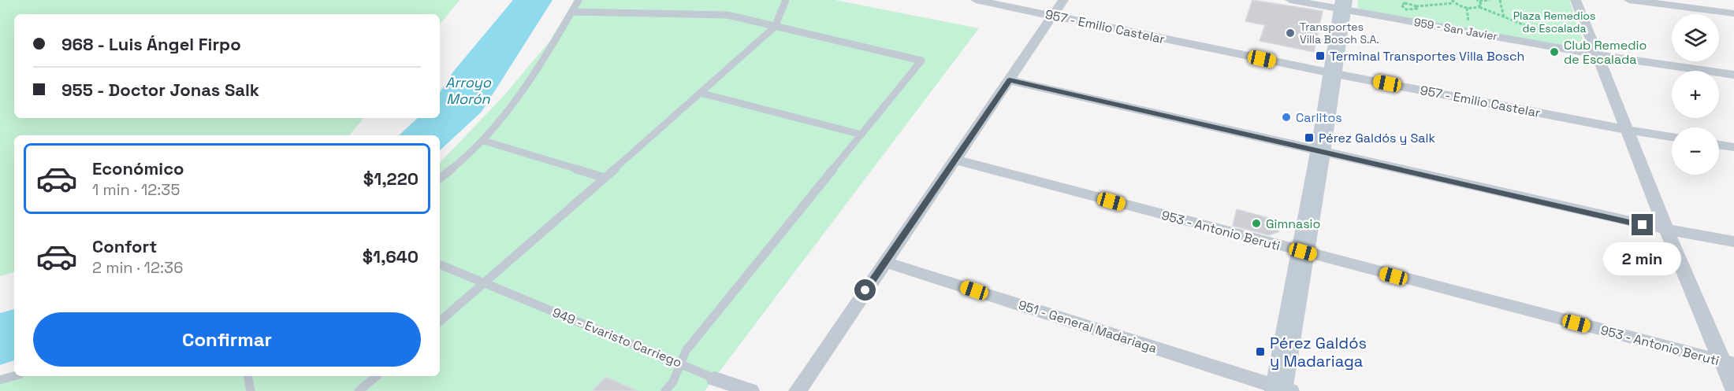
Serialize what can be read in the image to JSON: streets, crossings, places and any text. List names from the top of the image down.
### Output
{
  "streets": {
    "street": [
      "957 - Emilio Castelar",
      "959 - San Javier",
      "953 - Antonio Beruti",
      "951 - General Madariaga",
      "949 - Evaristo Carriego"
    ]
  },
  "water": ["Arroyo Morón"],
  "parks": ["Plaza Remedios de Escalada"],
  "places": {
    "other": [
      "Transportes Villa Bosch S.A.",
      "Club Remedio de Escalada",
      "Carlitos",
      "Gimnasio"
    ],
    "transit": ["Terminal Transportes Villa Bosch", "Pérez Galdós y Salk", "Pérez Galdós y Madariaga"]
  },
  "page": {
    "map_buttons": ["+", "−"],
    "banner": ["968 - Luis Ángel Firpo", "955 - Doctor Jonas Salk"],
    "list": [
      {
        "name": "Económico",
        "note": "1 min · 12:35",
        "value": "$1,220"
      },
      {
        "name": "Confort",
        "note": "2 min · 12:36",
        "value": "$1,640"
      }
    ],
    "bubble": "2 min",
    "buttons": "Confirmar"
  }
}
